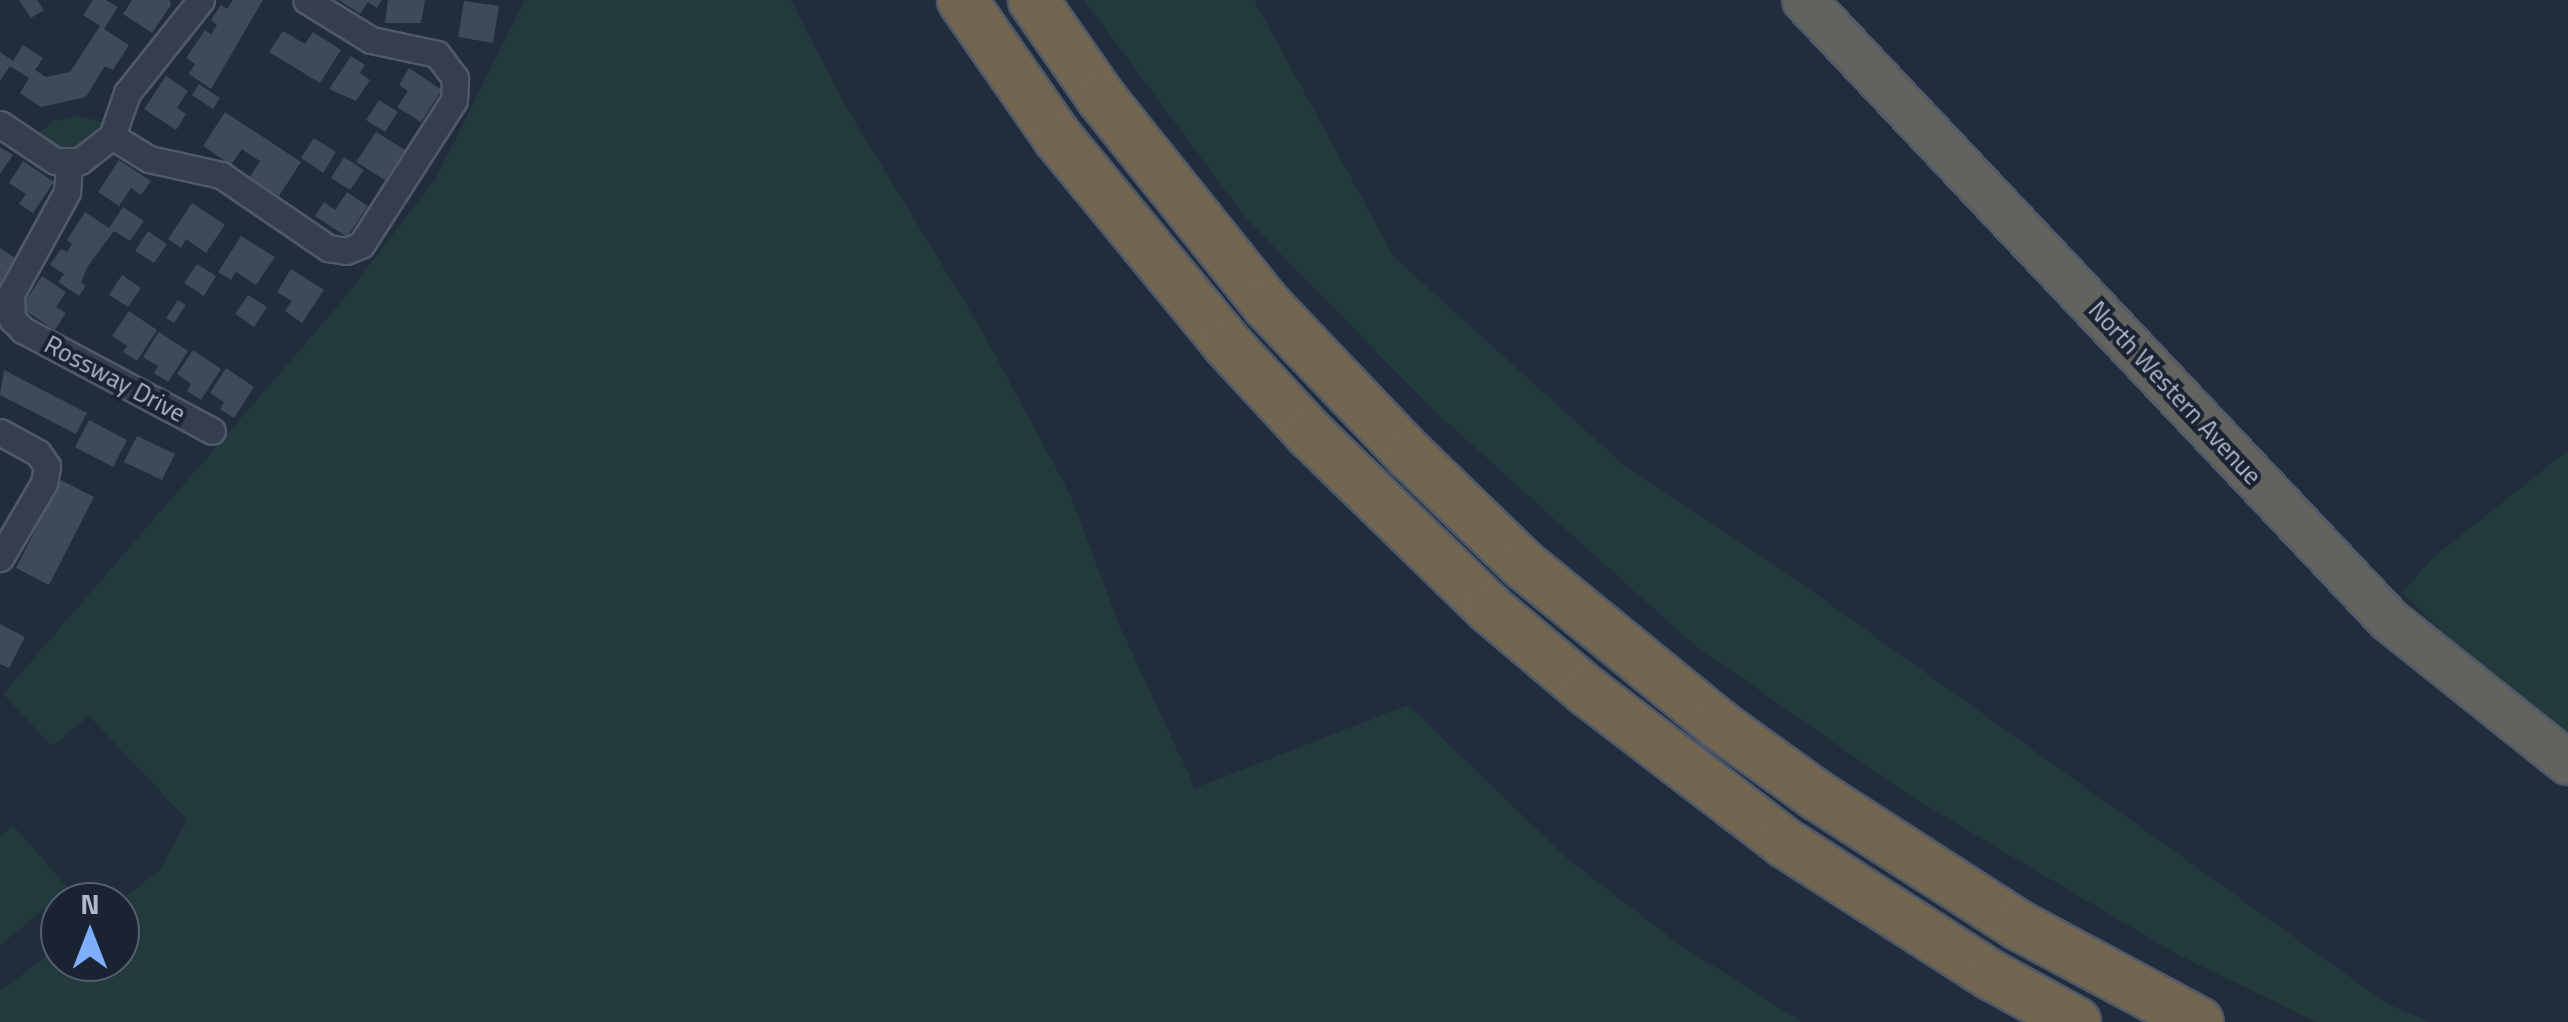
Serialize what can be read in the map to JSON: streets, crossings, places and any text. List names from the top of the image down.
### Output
{
  "streets": {
    "highway": ["North Western Avenue"],
    "street": ["Rossway Drive"]
  },
  "north": "top"
}
